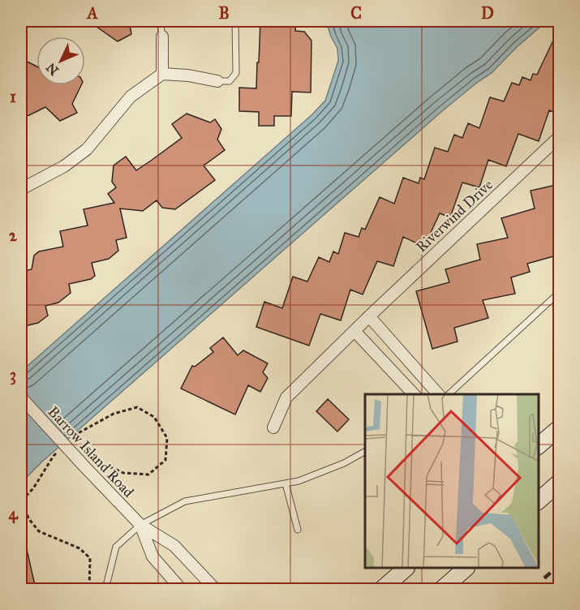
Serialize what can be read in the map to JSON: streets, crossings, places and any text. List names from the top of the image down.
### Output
{
  "streets": {
    "street": ["Riverwind Drive", "Barrow Island Road"]
  },
  "north": "bottom left",
  "grid": {
    "columns": [
      "A",
      "B",
      "C",
      "D"
    ],
    "rows": [
      "1",
      "2",
      "3",
      "4"
    ]
  }
}
